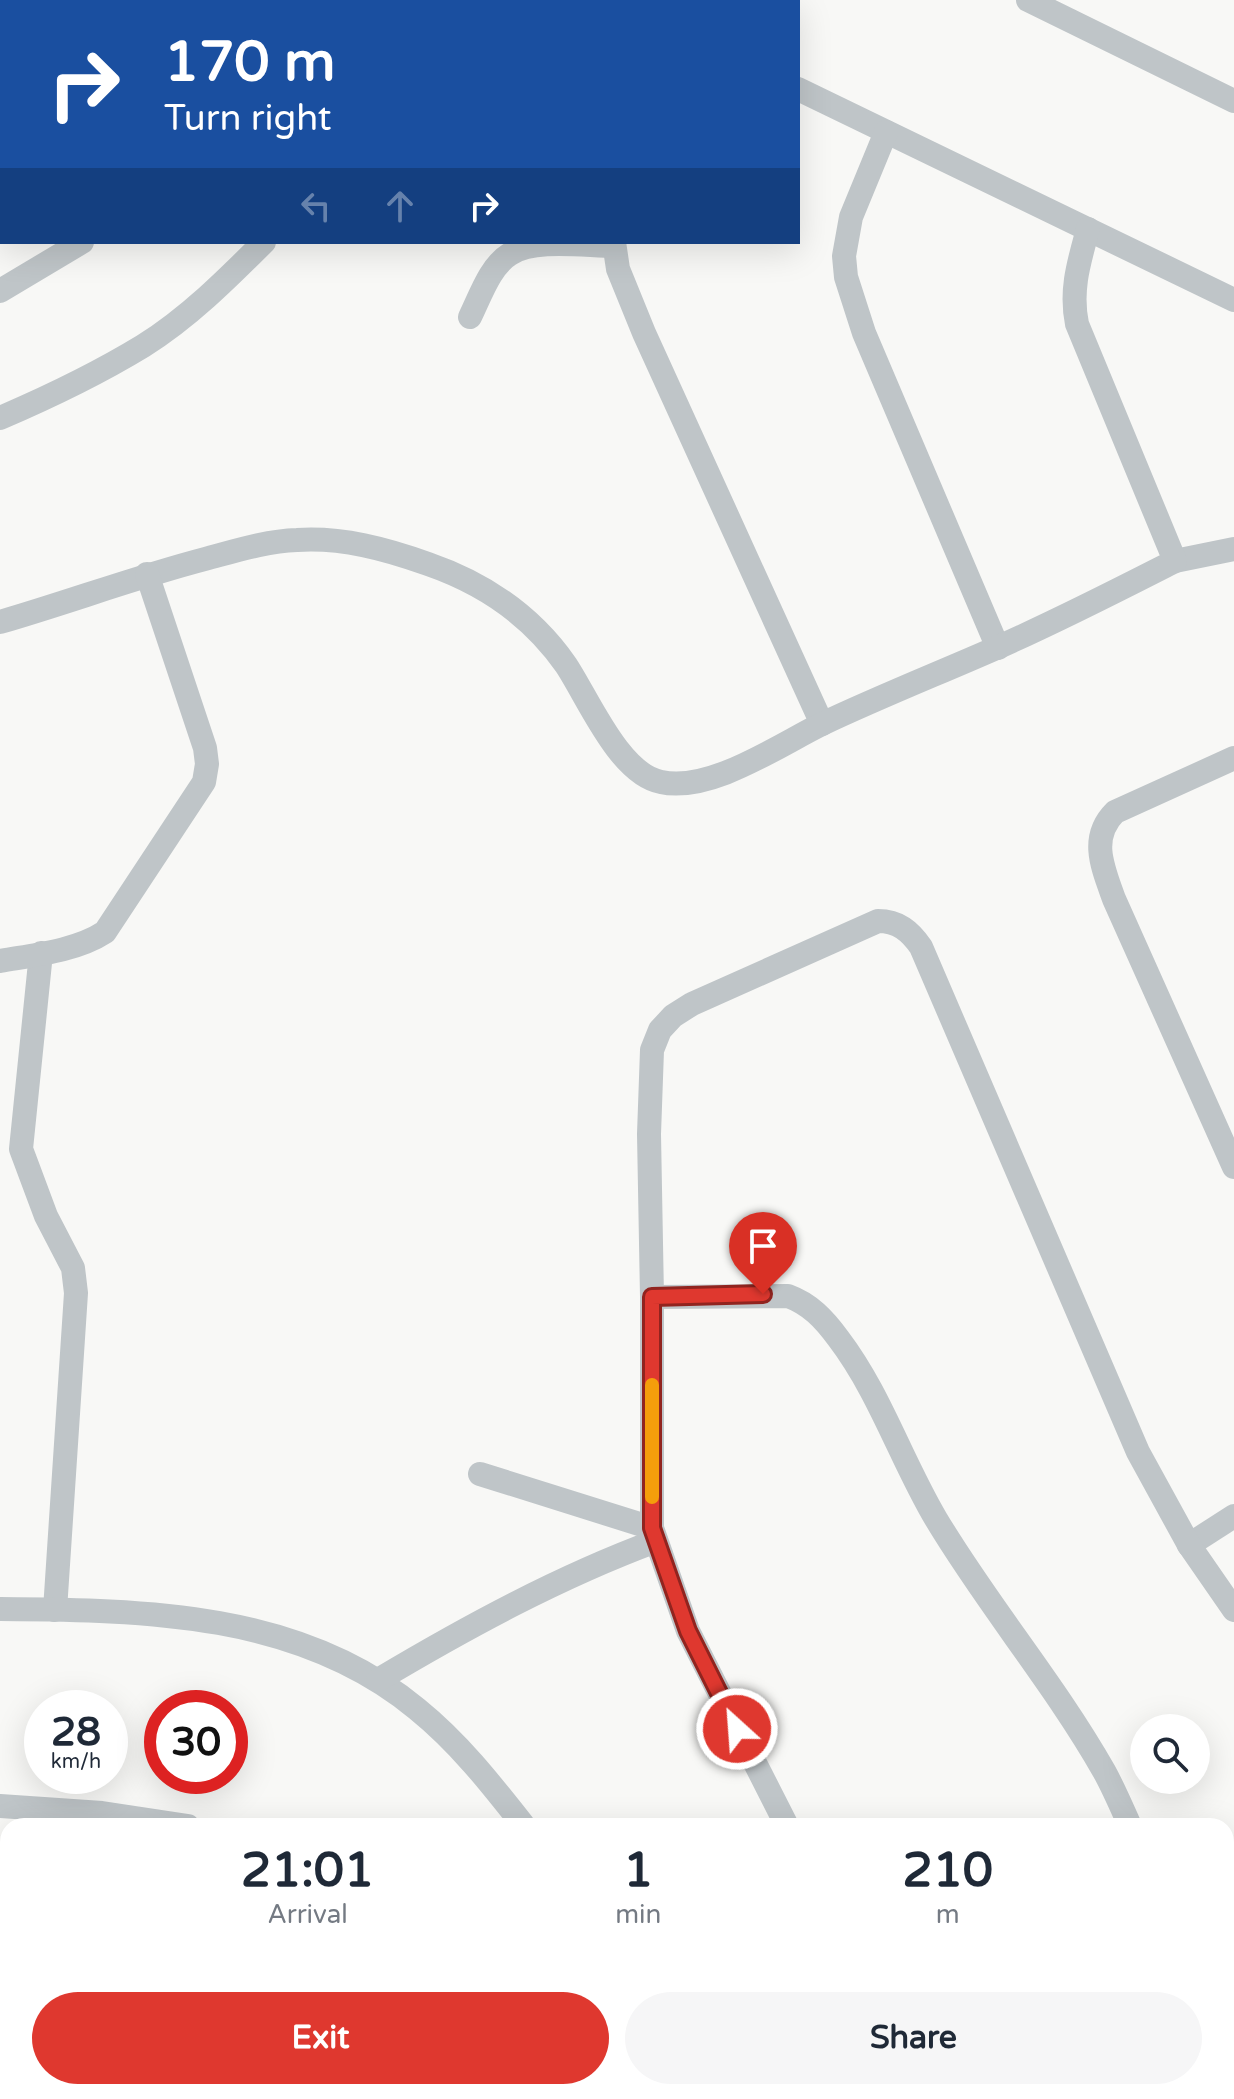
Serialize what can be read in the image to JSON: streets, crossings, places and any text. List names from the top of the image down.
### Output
{
  "page": {
    "turn": ["170 m", "Turn right"],
    "speed": "28 km/h",
    "limit": "30",
    "eta": [
      "21:01",
      "Arrival",
      "1",
      "min",
      "210",
      "m"
    ],
    "buttons": ["Exit", "Share"]
  }
}
